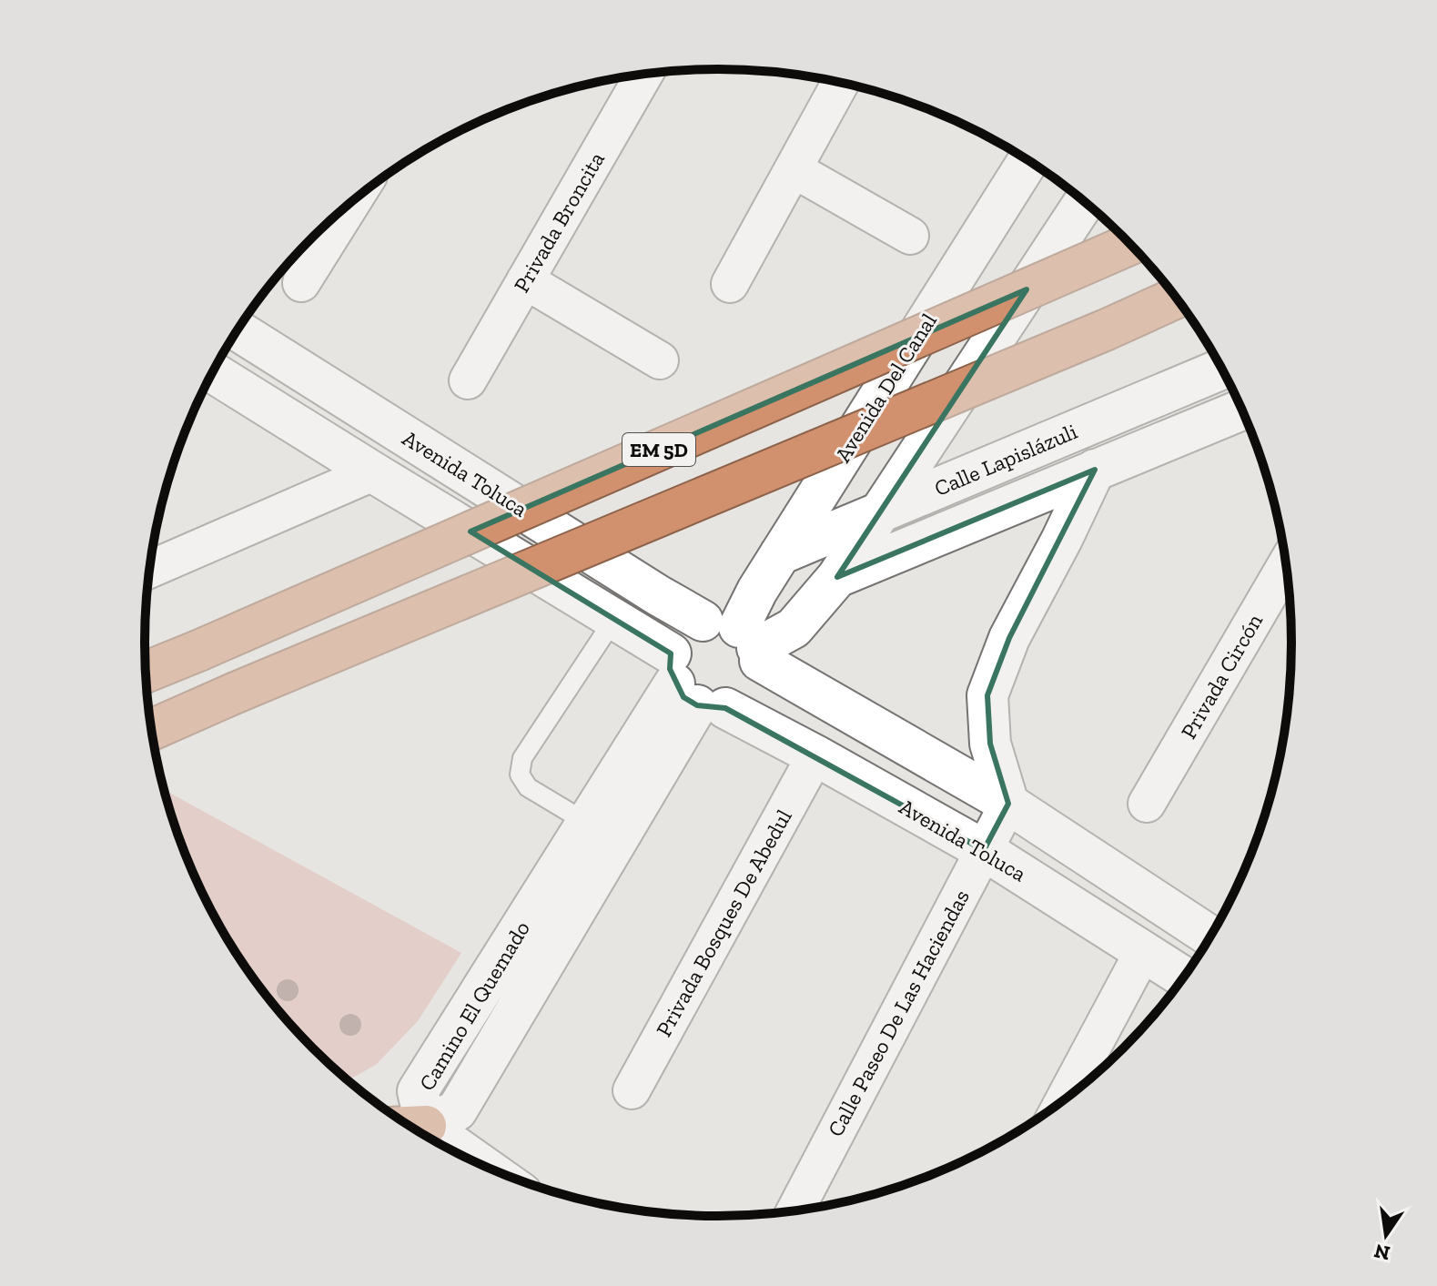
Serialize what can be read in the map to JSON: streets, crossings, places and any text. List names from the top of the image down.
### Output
{
  "streets": {
    "highway": ["EM 5D"],
    "street": [
      "Privada Broncita",
      "Avenida Del Canal",
      "Calle Lapislázuli",
      "Avenida Toluca",
      "Privada Circón",
      "Privada Bosques De Abedul",
      "Camino El Quemado",
      "Calle Paseo De Las Haciendas"
    ]
  },
  "crossings": [
    ["Avenida Del Canal", "Calle Lapislázuli"],
    ["Avenida Del Canal", "Avenida Toluca"],
    ["Avenida Del Canal", "Camino El Quemado"],
    ["Avenida Toluca", "Privada Bosques De Abedul"],
    ["Avenida Toluca", "Camino El Quemado"],
    ["Avenida Toluca", "Calle Paseo De Las Haciendas"]
  ],
  "north": "bottom"
}
